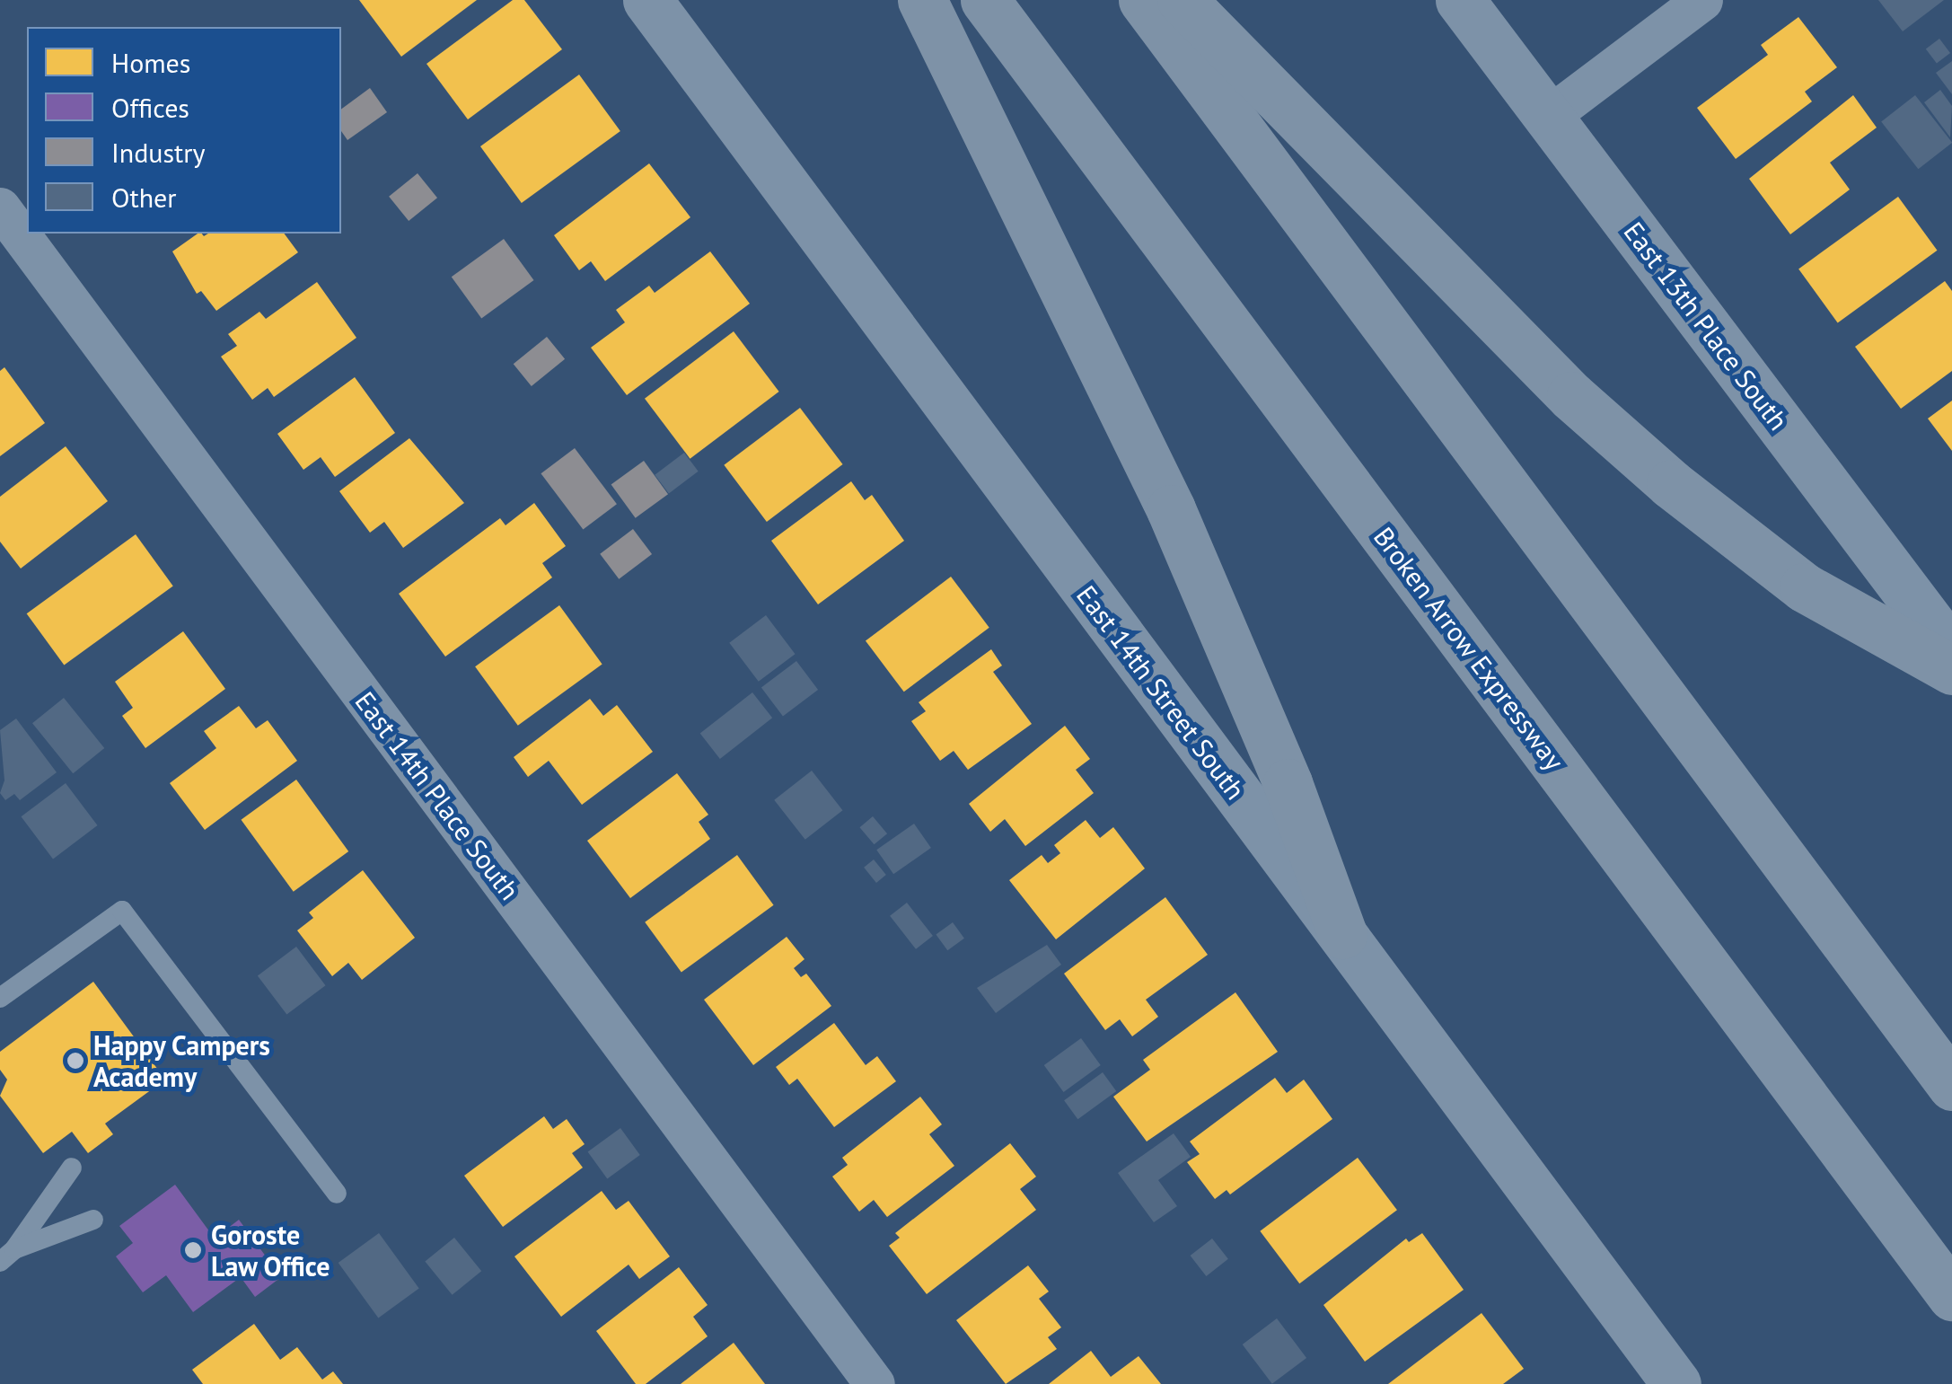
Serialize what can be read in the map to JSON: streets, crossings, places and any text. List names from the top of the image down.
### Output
{
  "streets": {
    "highway": ["Broken Arrow Expressway"],
    "street": ["East 13th Place South", "East 14th Street South", "East 14th Place South"]
  },
  "places": ["Happy Campers Academy", "Goroste Law Office"],
  "legend": [
    "Homes",
    "Offices",
    "Industry",
    "Other"
  ]
}
